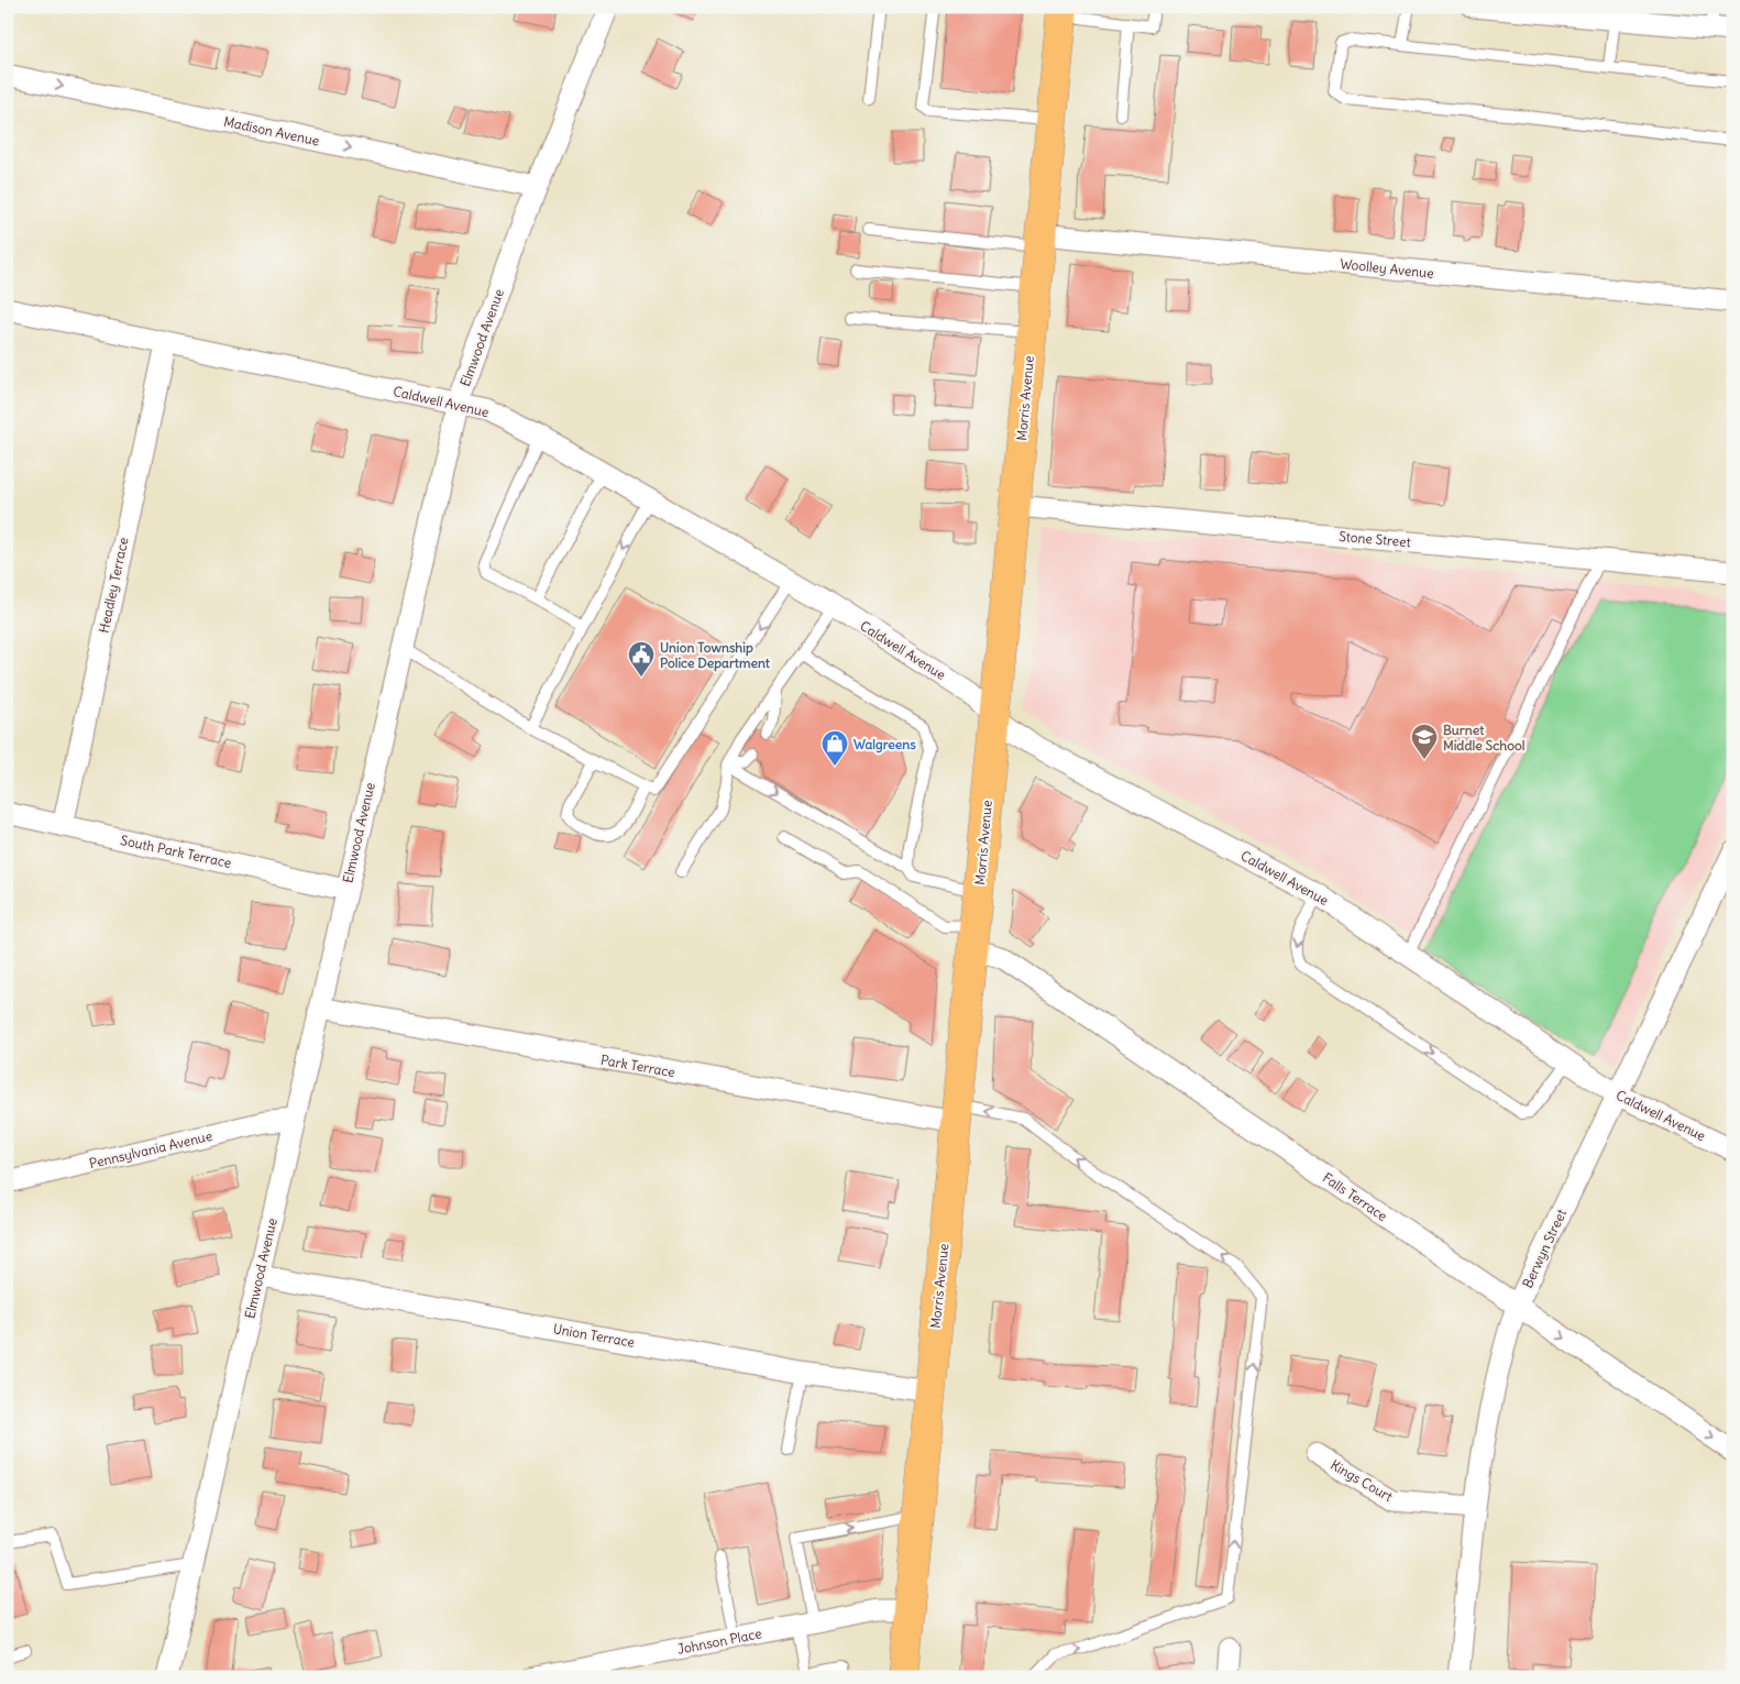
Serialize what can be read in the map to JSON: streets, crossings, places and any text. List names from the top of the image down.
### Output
{
  "streets": {
    "main road": ["Morris Avenue"],
    "street": [
      "Madison Avenue",
      "Woolley Avenue",
      "Elmwood Avenue",
      "Caldwell Avenue",
      "Stone Street",
      "Headley Terrace",
      "South Park Terrace",
      "Park Terrace",
      "Pennsylvania Avenue",
      "Falls Terrace",
      "Berwyn Street",
      "Union Terrace",
      "Kings Court",
      "Johnson Place"
    ]
  },
  "crossings": [
    ["Madison Avenue", "Elmwood Avenue"],
    ["Woolley Avenue", "Morris Avenue"],
    ["Elmwood Avenue", "Caldwell Avenue"],
    ["Elmwood Avenue", "South Park Terrace"],
    ["Elmwood Avenue", "Park Terrace"],
    ["Elmwood Avenue", "Pennsylvania Avenue"],
    ["Elmwood Avenue", "Union Terrace"],
    ["Morris Avenue", "Caldwell Avenue"],
    ["Morris Avenue", "Stone Street"],
    ["Morris Avenue", "Park Terrace"],
    ["Morris Avenue", "Falls Terrace"],
    ["Morris Avenue", "Union Terrace"],
    ["Morris Avenue", "Johnson Place"],
    ["Caldwell Avenue", "Headley Terrace"],
    ["Caldwell Avenue", "Berwyn Street"],
    ["Headley Terrace", "South Park Terrace"],
    ["Falls Terrace", "Berwyn Street"],
    ["Berwyn Street", "Kings Court"]
  ],
  "one_way": ["Madison Avenue"],
  "places": {
    "public building": ["Union Township Police Department"],
    "school or university": ["Burnet Middle School"],
    "shop": ["Walgreens"]
  }
}
